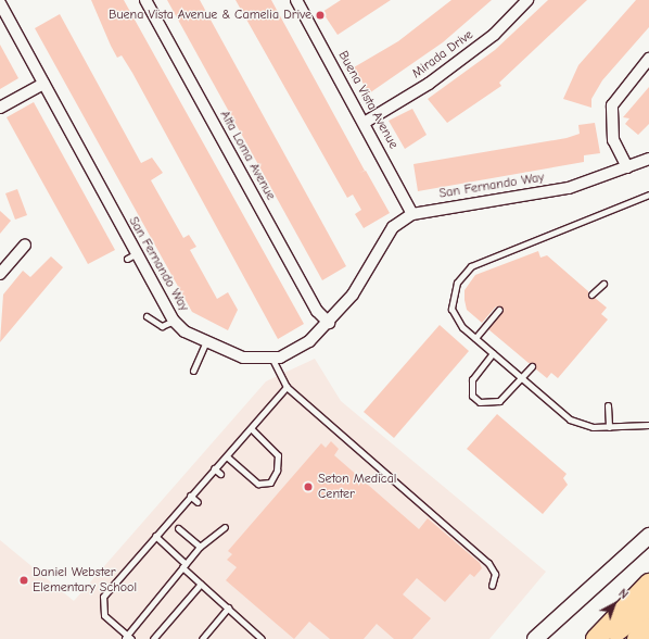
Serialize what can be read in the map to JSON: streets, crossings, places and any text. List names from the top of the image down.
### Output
{
  "streets": {
    "street": [
      "Mirada Drive",
      "Buena Vista Avenue",
      "Alta Loma Avenue",
      "San Fernando Way"
    ]
  },
  "crossings": [
    ["Mirada Drive", "Buena Vista Avenue"],
    ["Buena Vista Avenue", "San Fernando Way"],
    ["Alta Loma Avenue", "San Fernando Way"]
  ],
  "places": ["Buena Vista Avenue & Camelia Drive", "Seton Medical Center", "Daniel Webster Elementary School"],
  "north": "top right"
}
